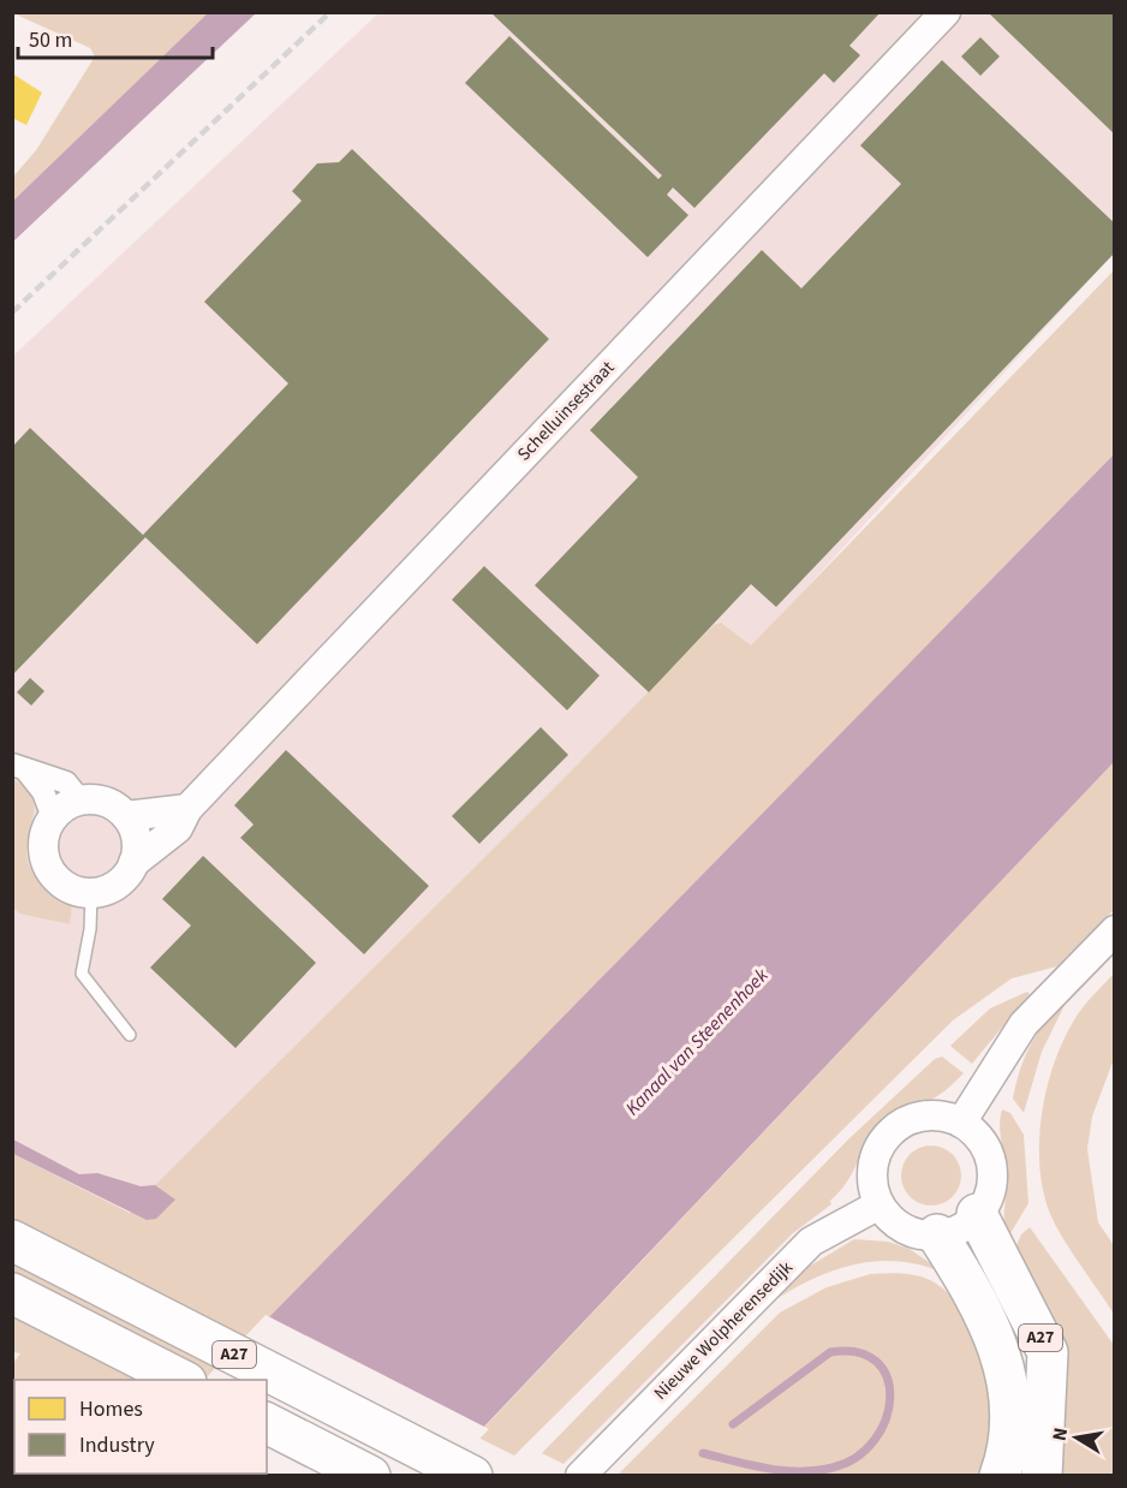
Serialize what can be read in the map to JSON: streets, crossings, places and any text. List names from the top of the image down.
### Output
{
  "streets": {
    "highway": ["A27"],
    "street": ["Schelluinsestraat", "Nieuwe Wolpherensedijk"]
  },
  "crossings": [
    ["Nieuwe Wolpherensedijk", "A27"]
  ],
  "water": ["Kanaal van Steenenhoek"],
  "legend": ["Homes", "Industry"],
  "scale_bar": "50 m",
  "north": "left"
}
